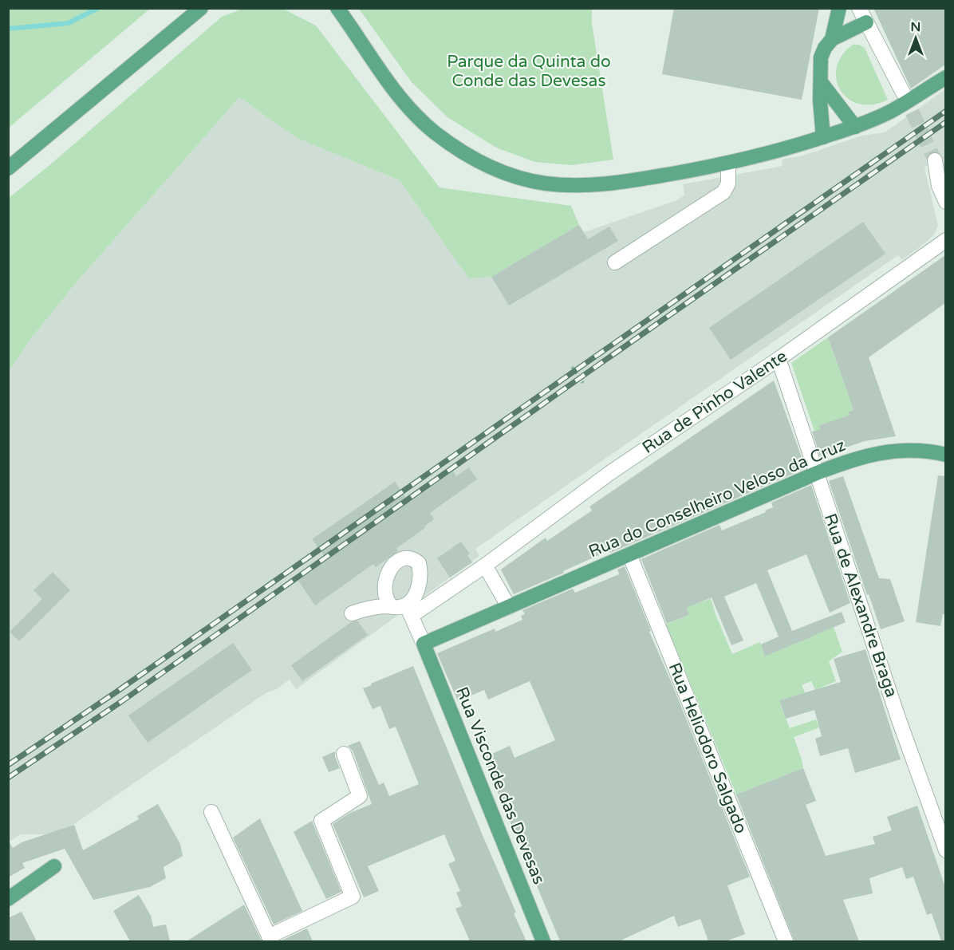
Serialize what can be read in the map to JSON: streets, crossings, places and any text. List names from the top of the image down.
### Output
{
  "streets": {
    "main road": ["Rua do Conselheiro Veloso da Cruz", "Rua Visconde das Devesas"],
    "street": ["Rua de Pinho Valente", "Rua de Alexandre Braga", "Rua Heliodoro Salgado"]
  },
  "crossings": [
    ["Rua de Pinho Valente", "Rua de Alexandre Braga"],
    ["Rua do Conselheiro Veloso da Cruz", "Rua de Alexandre Braga"],
    ["Rua do Conselheiro Veloso da Cruz", "Rua Heliodoro Salgado"],
    ["Rua do Conselheiro Veloso da Cruz", "Rua Visconde das Devesas"]
  ],
  "parks": ["Parque da Quinta do Conde das Devesas"],
  "north": "top"
}
